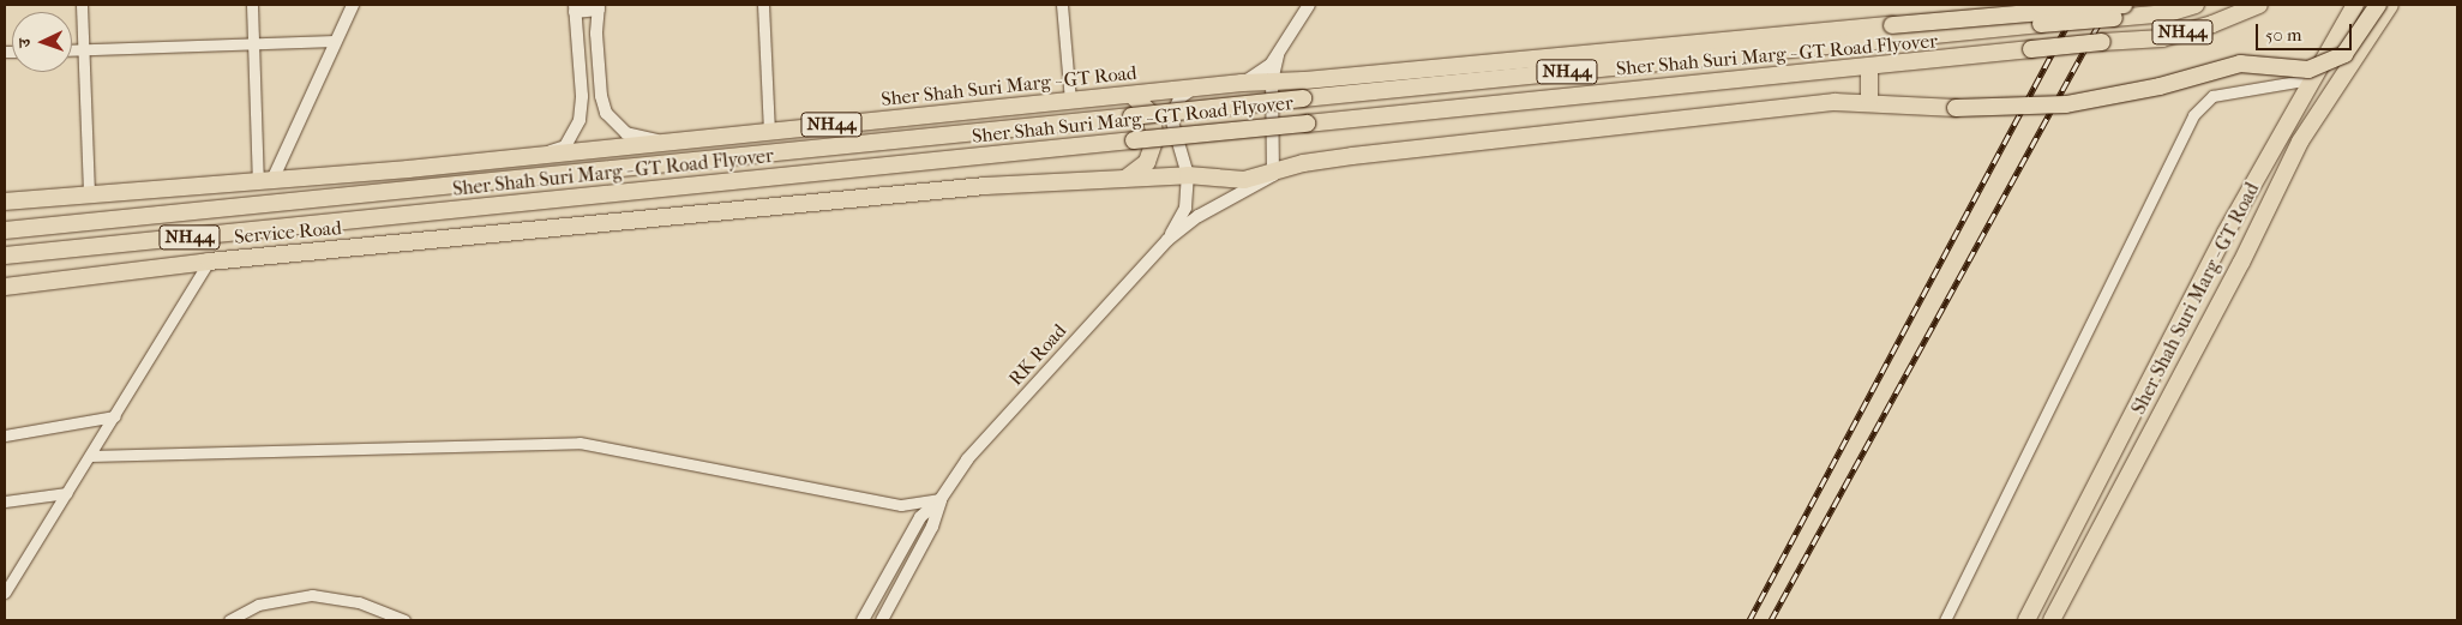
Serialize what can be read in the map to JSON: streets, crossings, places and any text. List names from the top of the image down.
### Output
{
  "streets": {
    "main road": [
      "NH44",
      "Sher Shah Suri Marg - GT Road Flyover",
      "Sher Shah Suri Marg - GT Road",
      "Service Road"
    ],
    "street": ["RK Road"]
  },
  "crossings": [
    ["Sher Shah Suri Marg - GT Road Flyover", "Sher Shah Suri Marg - GT Road"]
  ],
  "scale_bar": "50 m",
  "north": "left"
}
